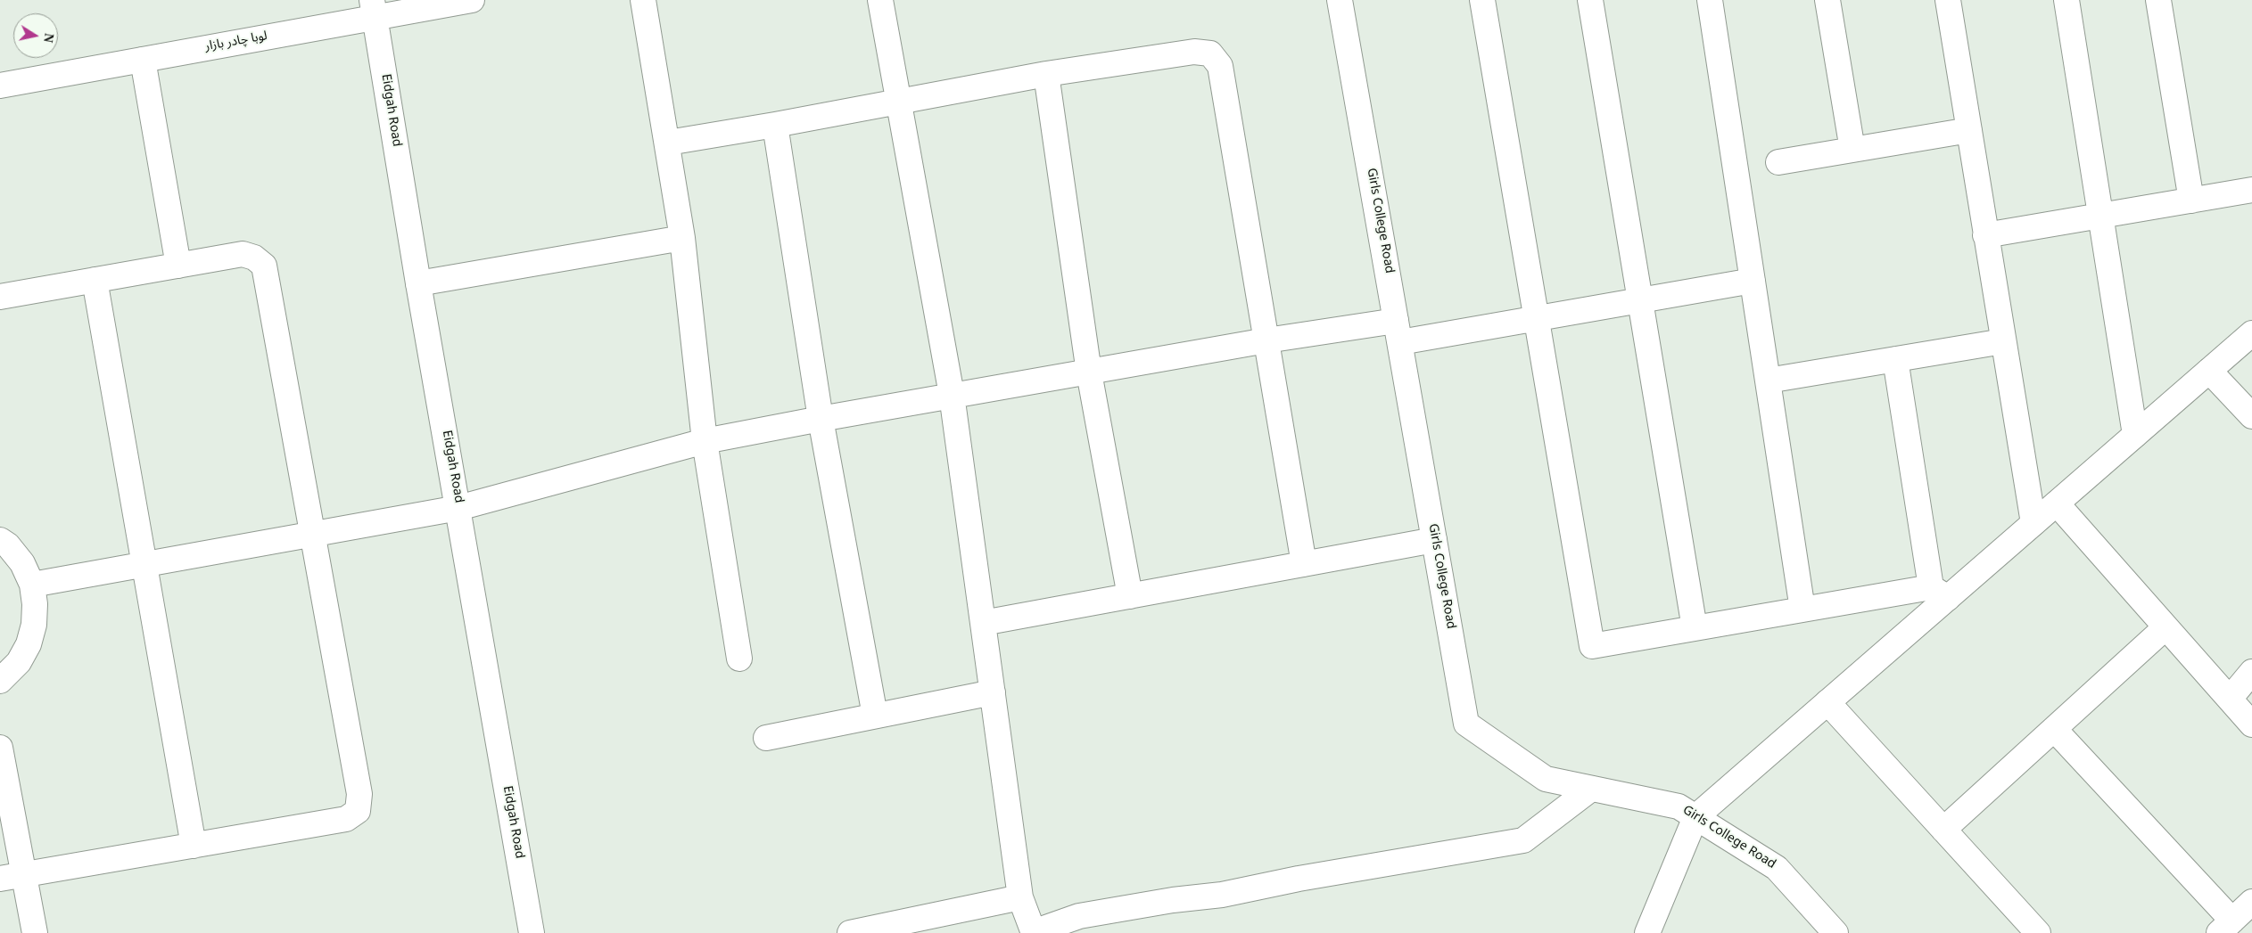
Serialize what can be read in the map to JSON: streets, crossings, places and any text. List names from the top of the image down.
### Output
{
  "streets": {
    "street": ["لوہا چادر بازار", "Eidgah Road", "Girls College Road"]
  },
  "crossings": [
    ["لوہا چادر بازار", "Eidgah Road"]
  ],
  "north": "right"
}
